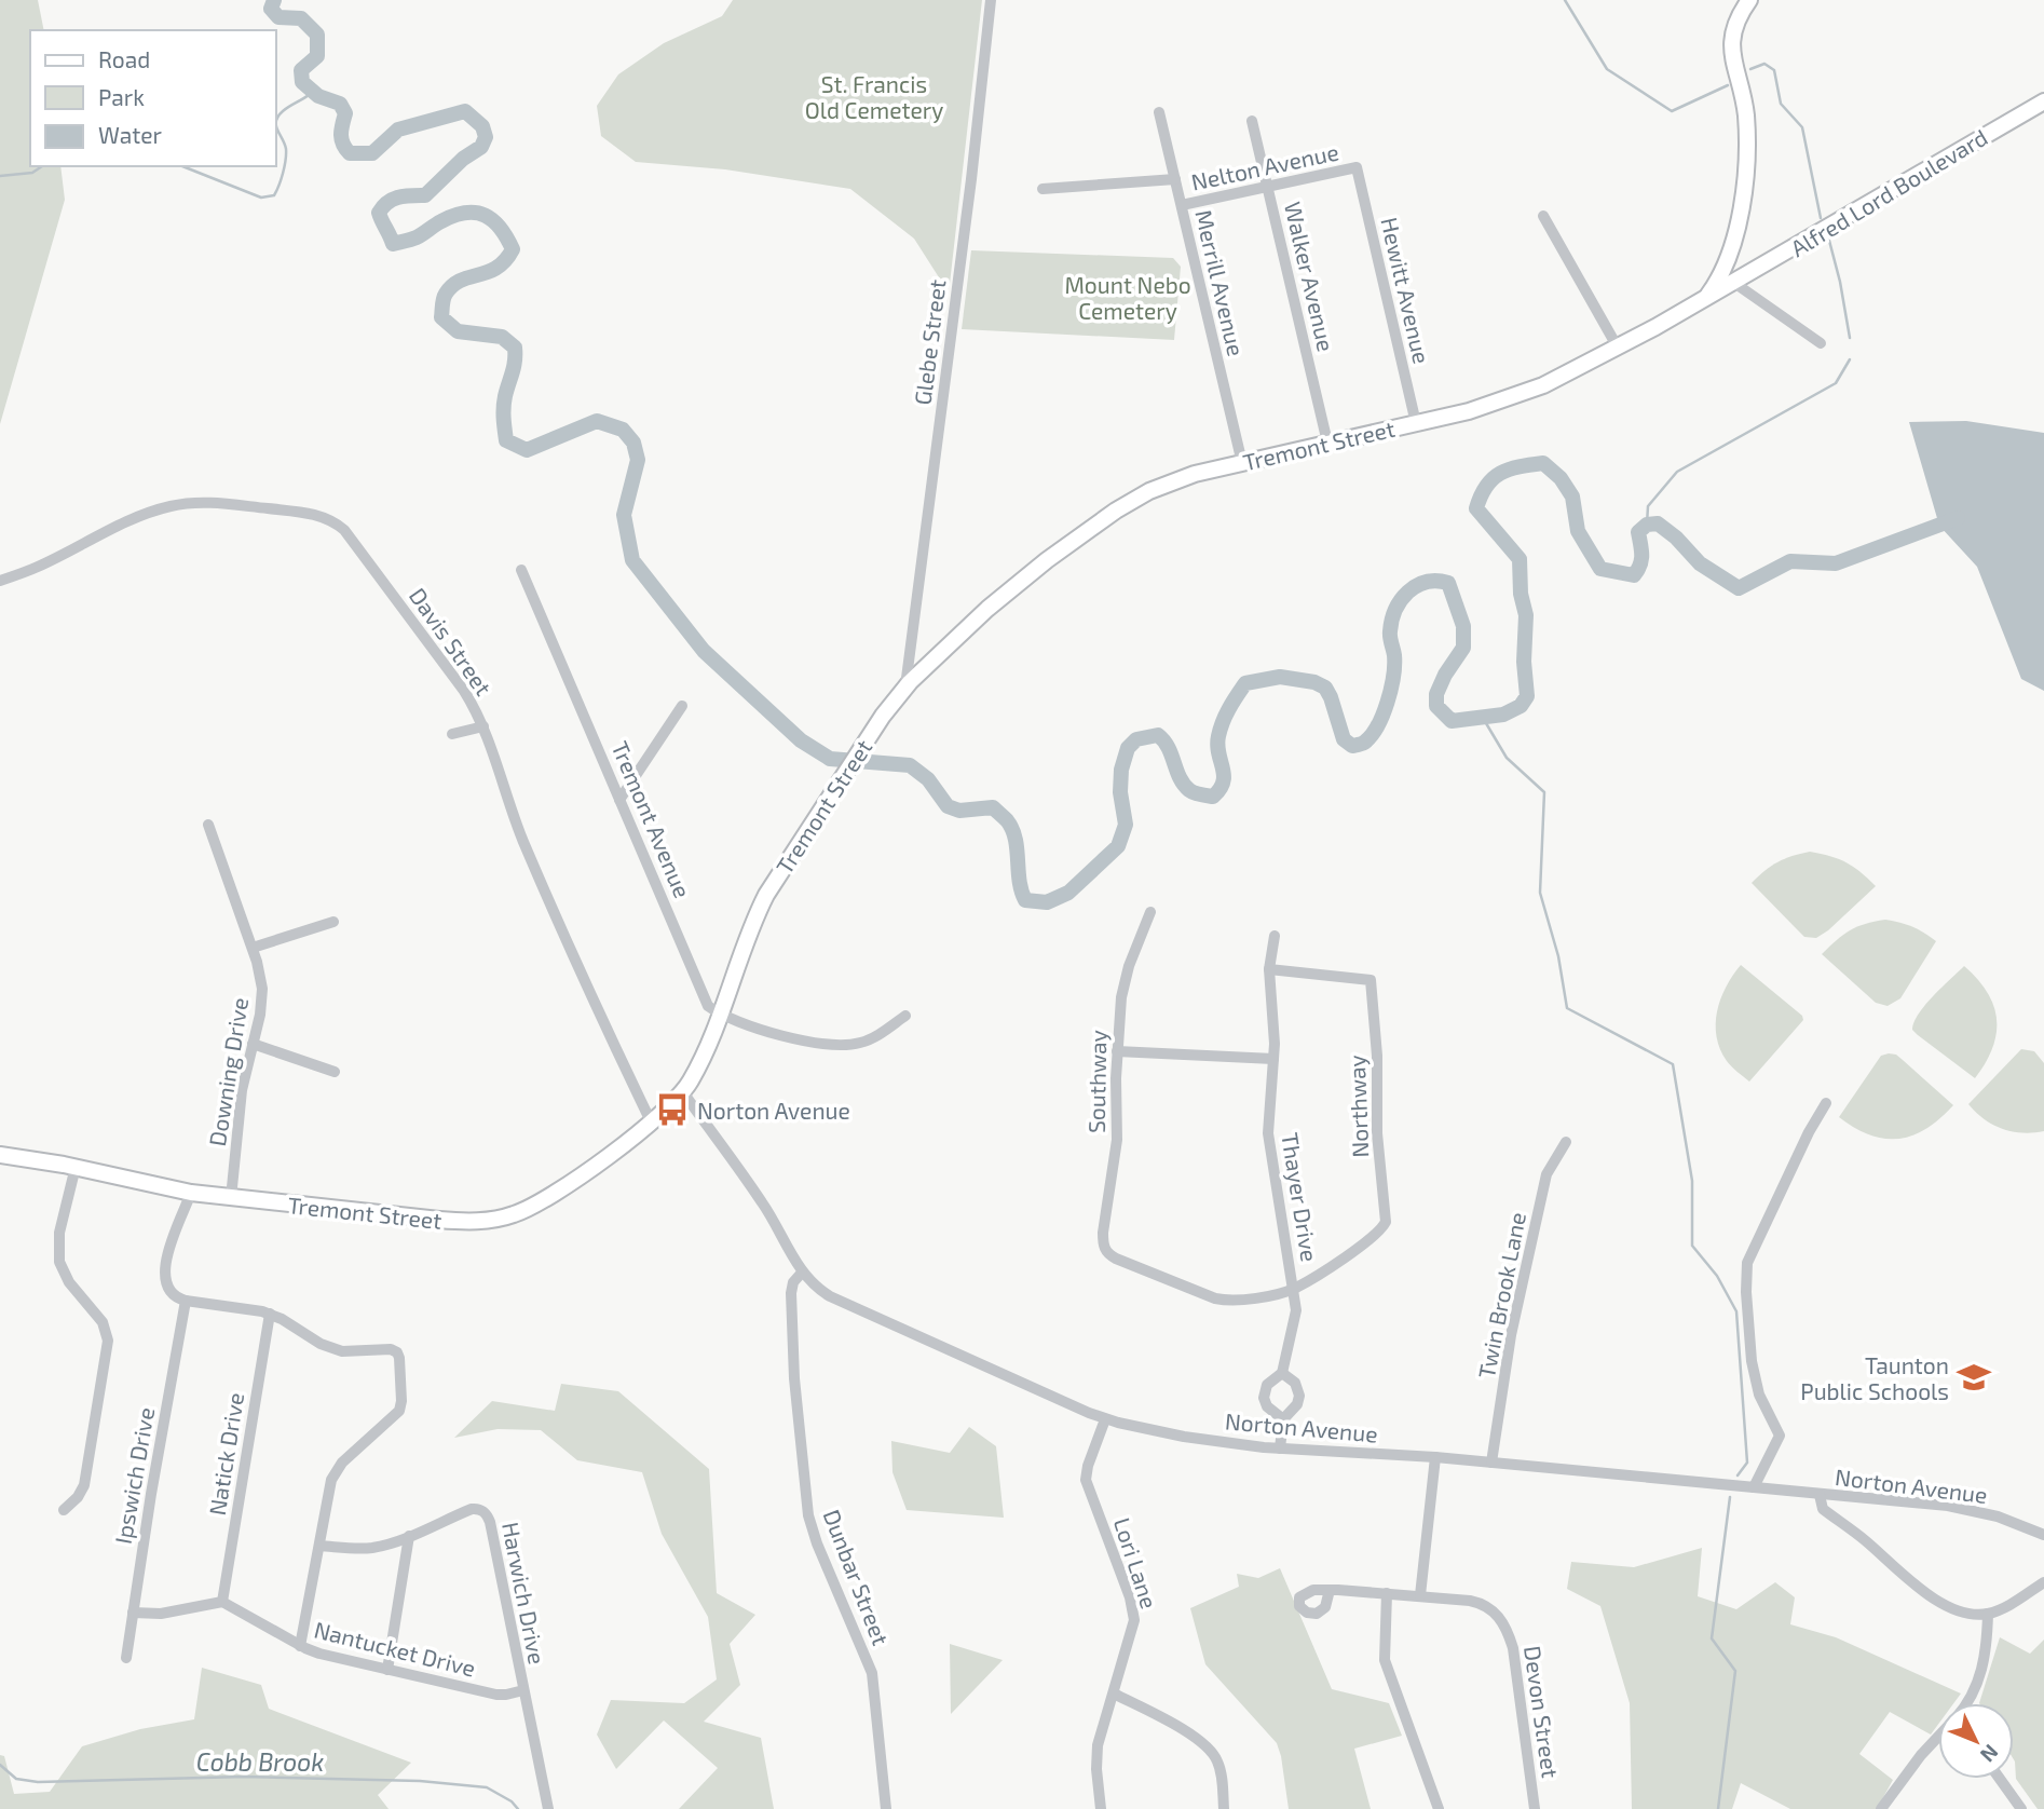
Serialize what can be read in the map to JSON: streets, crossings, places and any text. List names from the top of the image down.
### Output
{
  "streets": {
    "main road": ["Alfred Lord Boulevard", "Tremont Street"],
    "street": [
      "Nelton Avenue",
      "Walker Avenue",
      "Merrill Avenue",
      "Hewitt Avenue",
      "Glebe Street",
      "Davis Street",
      "Tremont Avenue",
      "Downing Drive",
      "Southway",
      "Northway",
      "Thayer Drive",
      "Twin Brook Lane",
      "Norton Avenue",
      "Natick Drive",
      "Ipswich Drive",
      "Lori Lane",
      "Dunbar Street",
      "Harwich Drive",
      "Nantucket Drive",
      "Devon Street"
    ]
  },
  "crossings": [
    ["Nelton Avenue", "Walker Avenue"],
    ["Nelton Avenue", "Merrill Avenue"],
    ["Nelton Avenue", "Hewitt Avenue"],
    ["Alfred Lord Boulevard", "Tremont Street"],
    ["Walker Avenue", "Tremont Street"],
    ["Merrill Avenue", "Tremont Street"],
    ["Hewitt Avenue", "Tremont Street"],
    ["Glebe Street", "Tremont Street"],
    ["Tremont Street", "Davis Street"],
    ["Tremont Street", "Tremont Avenue"],
    ["Tremont Street", "Downing Drive"],
    ["Tremont Street", "Norton Avenue"],
    ["Southway", "Northway"],
    ["Southway", "Thayer Drive"],
    ["Northway", "Thayer Drive"],
    ["Twin Brook Lane", "Norton Avenue"],
    ["Norton Avenue", "Lori Lane"],
    ["Norton Avenue", "Dunbar Street"],
    ["Natick Drive", "Nantucket Drive"],
    ["Harwich Drive", "Nantucket Drive"]
  ],
  "water": ["Cobb Brook"],
  "parks": ["St. Francis Old Cemetery", "Mount Nebo Cemetery"],
  "places": {
    "bus stop": ["Norton Avenue"],
    "school or university": ["Taunton Public Schools"]
  },
  "legend": ["Road", "Park", "Water"],
  "north": "bottom right"
}
